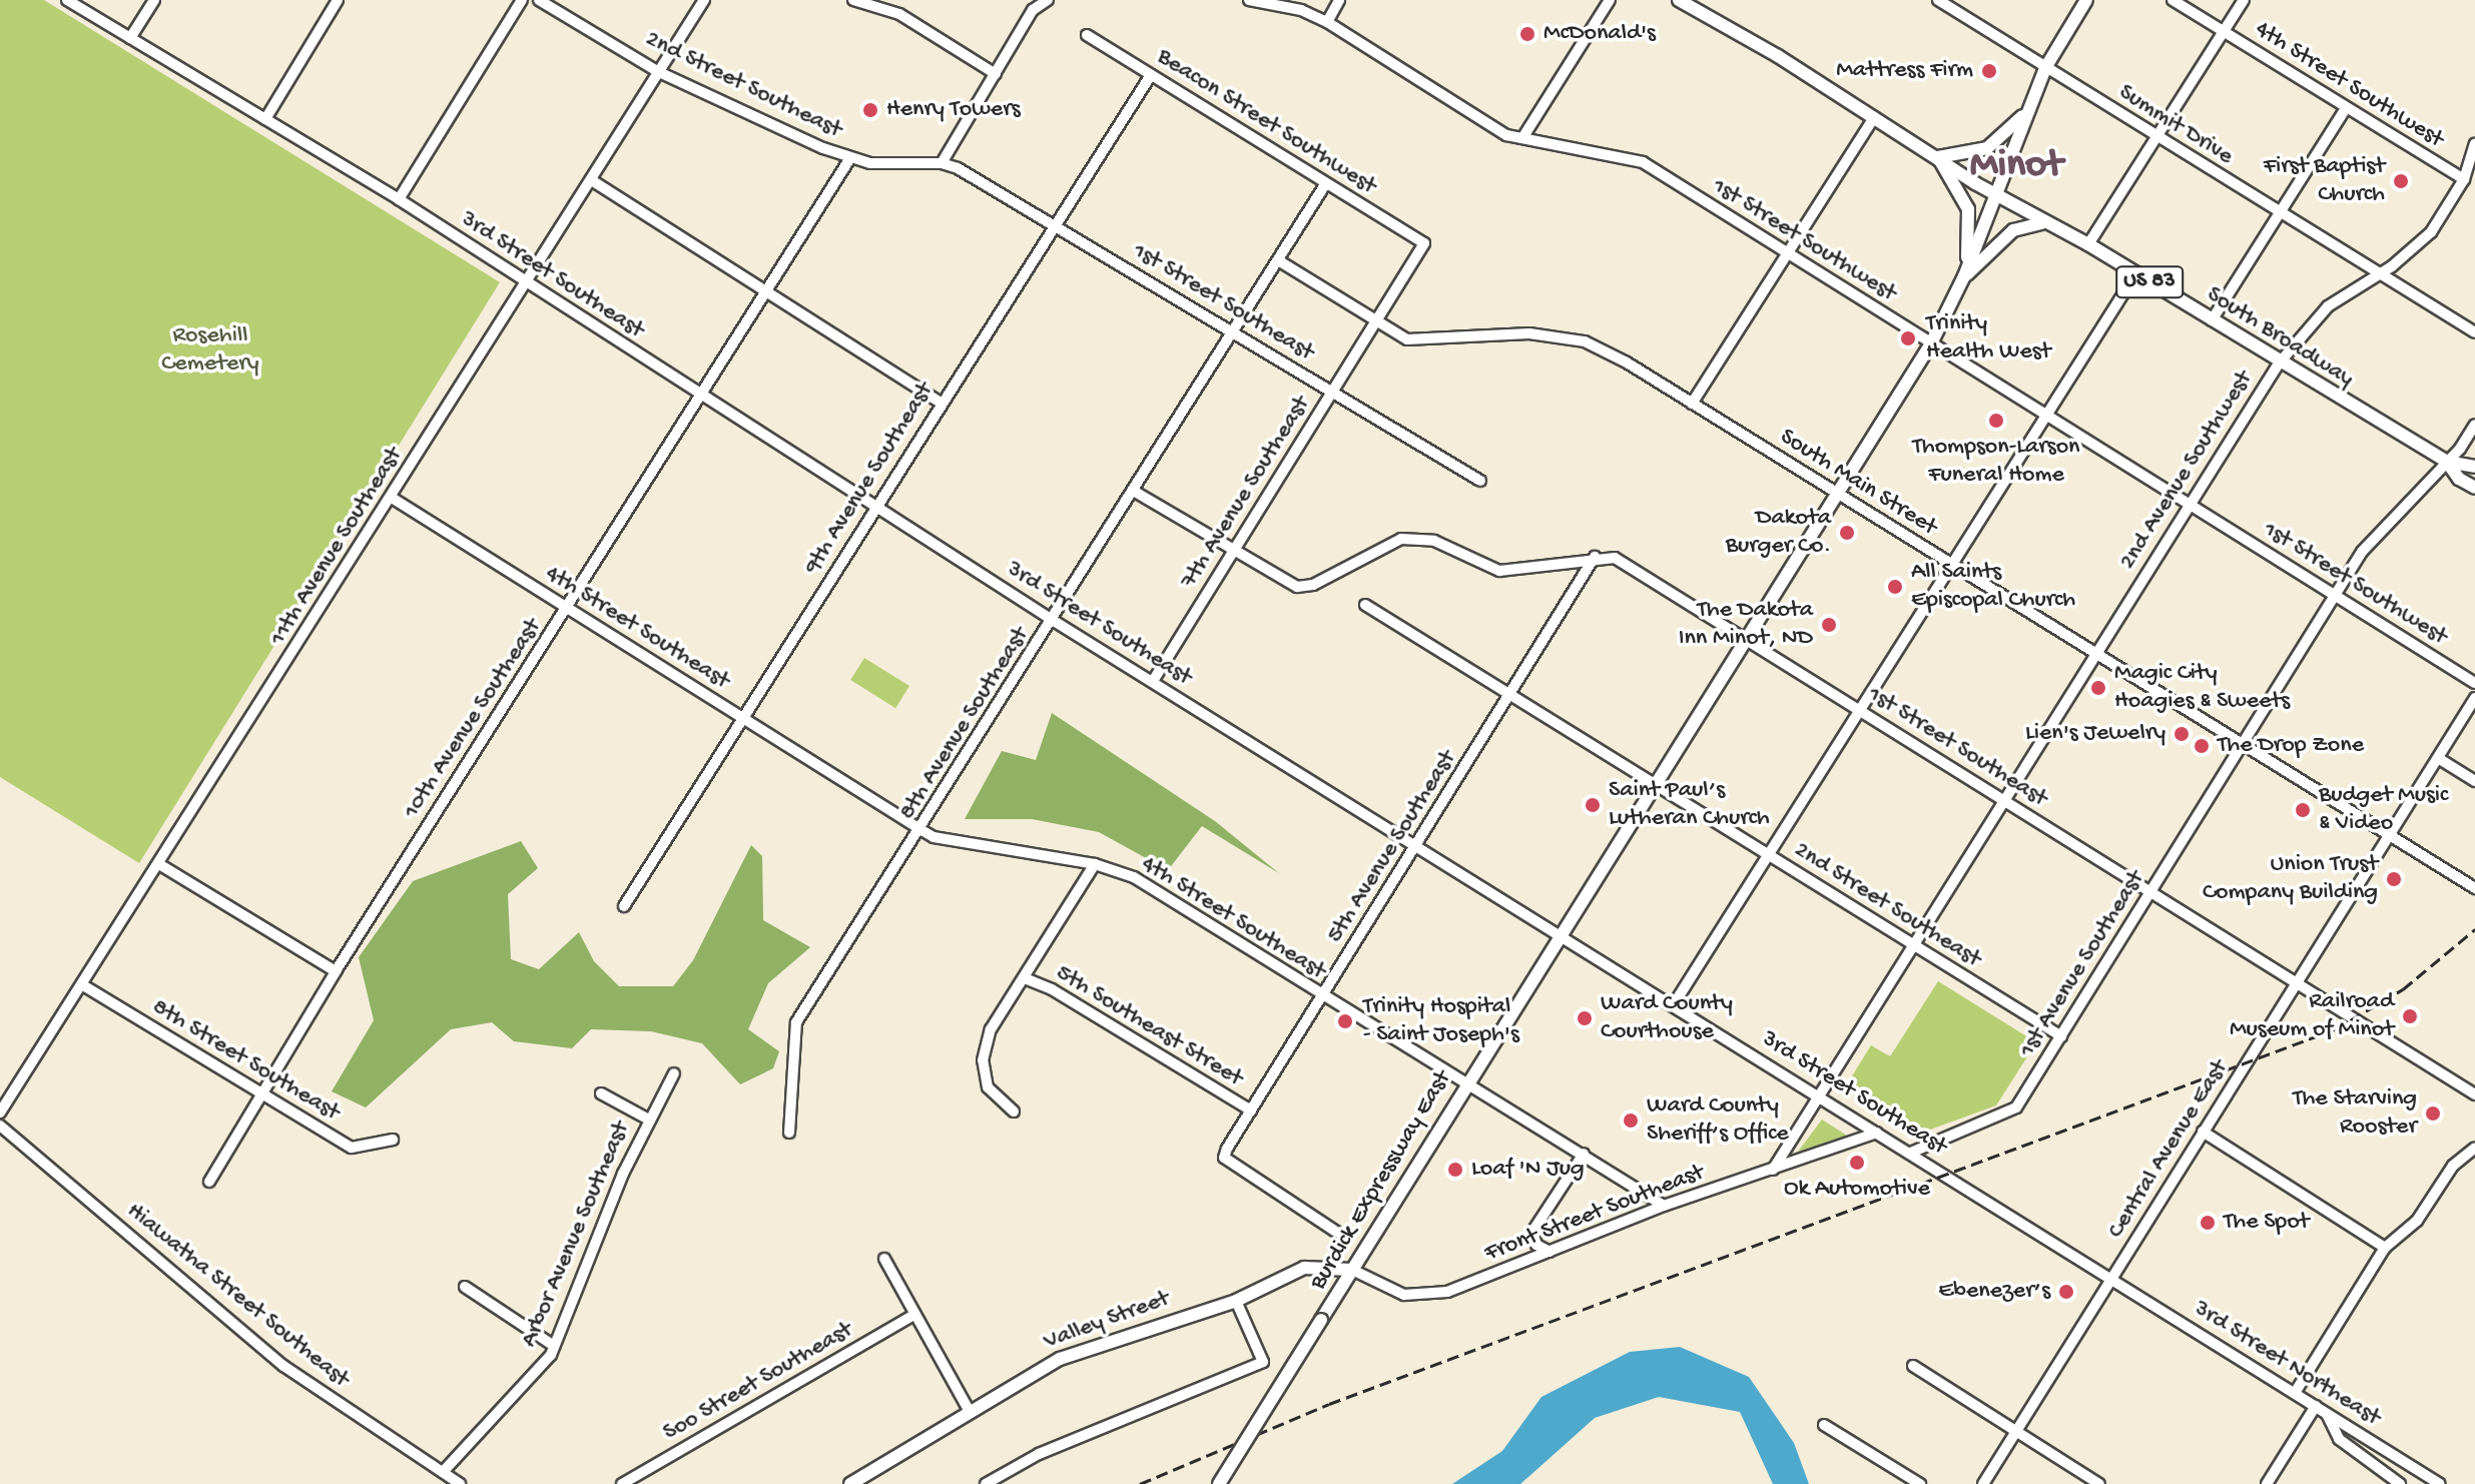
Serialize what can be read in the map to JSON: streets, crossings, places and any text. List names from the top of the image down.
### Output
{
  "streets": {
    "main road": [
      "US 83",
      "South Broadway",
      "Burdick Expressway East",
      "Valley Street"
    ],
    "street": [
      "2nd Street Southeast",
      "4th Street Southwest",
      "Beacon Street Southwest",
      "Summit Drive",
      "1st Street Southwest",
      "3rd Street Southeast",
      "1st Street Southeast",
      "2nd Avenue Southwest",
      "9th Avenue Southeast",
      "South Main Street",
      "7th Avenue Southeast",
      "11th Avenue Southeast",
      "4th Street Southeast",
      "10th Avenue Southeast",
      "8th Avenue Southeast",
      "5th Avenue Southeast",
      "1st Avenue Southeast",
      "5th Southeast Street",
      "8th Street Southeast",
      "Central Avenue East",
      "Front Street Southeast",
      "Arbor Avenue Southeast",
      "Hiawatha Street Southeast",
      "3rd Street Northeast",
      "Soo Street Southeast"
    ]
  },
  "crossings": [
    ["2nd Street Southeast", "1st Street Southeast"],
    ["2nd Street Southeast", "2nd Avenue Southwest"],
    ["2nd Street Southeast", "11th Avenue Southeast"],
    ["2nd Street Southeast", "10th Avenue Southeast"],
    ["2nd Street Southeast", "5th Avenue Southeast"],
    ["2nd Street Southeast", "1st Avenue Southeast"],
    ["2nd Street Southeast", "Burdick Expressway East"],
    ["4th Street Southwest", "2nd Avenue Southwest"],
    ["Beacon Street Southwest", "9th Avenue Southeast"],
    ["Beacon Street Southwest", "7th Avenue Southeast"],
    ["Beacon Street Southwest", "8th Avenue Southeast"],
    ["Summit Drive", "2nd Avenue Southwest"],
    ["1st Street Southwest", "2nd Avenue Southwest"],
    ["1st Street Southwest", "1st Avenue Southeast"],
    ["1st Street Southwest", "Burdick Expressway East"],
    ["3rd Street Southeast", "2nd Avenue Southwest"],
    ["3rd Street Southeast", "9th Avenue Southeast"],
    ["3rd Street Southeast", "7th Avenue Southeast"],
    ["3rd Street Southeast", "11th Avenue Southeast"],
    ["3rd Street Southeast", "10th Avenue Southeast"],
    ["3rd Street Southeast", "8th Avenue Southeast"],
    ["3rd Street Southeast", "5th Avenue Southeast"],
    ["3rd Street Southeast", "1st Avenue Southeast"],
    ["3rd Street Southeast", "Central Avenue East"],
    ["3rd Street Southeast", "Burdick Expressway East"],
    ["3rd Street Southeast", "Front Street Southeast"],
    ["3rd Street Southeast", "3rd Street Northeast"],
    ["1st Street Southeast", "2nd Avenue Southwest"],
    ["1st Street Southeast", "9th Avenue Southeast"],
    ["1st Street Southeast", "7th Avenue Southeast"],
    ["1st Street Southeast", "8th Avenue Southeast"],
    ["1st Street Southeast", "5th Avenue Southeast"],
    ["1st Street Southeast", "1st Avenue Southeast"],
    ["1st Street Southeast", "Central Avenue East"],
    ["1st Street Southeast", "Burdick Expressway East"],
    ["South Broadway", "2nd Avenue Southwest"],
    ["South Broadway", "1st Avenue Southeast"],
    ["2nd Avenue Southwest", "South Main Street"],
    ["2nd Avenue Southwest", "Front Street Southeast"],
    ["9th Avenue Southeast", "4th Street Southeast"],
    ["South Main Street", "7th Avenue Southeast"],
    ["South Main Street", "8th Avenue Southeast"],
    ["South Main Street", "1st Avenue Southeast"],
    ["South Main Street", "Central Avenue East"],
    ["South Main Street", "Burdick Expressway East"],
    ["11th Avenue Southeast", "4th Street Southeast"],
    ["11th Avenue Southeast", "8th Street Southeast"],
    ["4th Street Southeast", "10th Avenue Southeast"],
    ["4th Street Southeast", "8th Avenue Southeast"],
    ["4th Street Southeast", "5th Avenue Southeast"],
    ["4th Street Southeast", "Burdick Expressway East"],
    ["4th Street Southeast", "Front Street Southeast"],
    ["10th Avenue Southeast", "8th Street Southeast"],
    ["5th Avenue Southeast", "5th Southeast Street"],
    ["Central Avenue East", "3rd Street Northeast"],
    ["Burdick Expressway East", "Front Street Southeast"],
    ["Burdick Expressway East", "Valley Street"],
    ["Front Street Southeast", "Valley Street"],
    ["Arbor Avenue Southeast", "Hiawatha Street Southeast"]
  ],
  "districts": ["Minot"],
  "parks": ["Rosehill Cemetery"],
  "places": [
    "McDonald's",
    "Mattress Firm",
    "Henry Towers",
    "First Baptist Church",
    "Trinity Health West",
    "Thompson-Larson Funeral Home",
    "Dakota Burger Co.",
    "All Saints Episcopal Church",
    "The Dakota Inn Minot, ND",
    "Magic City Hoagies & Sweets",
    "Lien's Jewelry",
    "The Drop Zone",
    "Saint Paul’s Lutheran Church",
    "Budget Music & Video",
    "Union Trust Company Building",
    "Railroad Museum of Minot",
    "Ward County Courthouse",
    "Trinity Hospital - Saint Joseph's",
    "The Starving Rooster",
    "Ward County Sheriff’s Office",
    "Ok Automotive",
    "Loaf 'N Jug",
    "The Spot",
    "Ebenezer’s"
  ]
}
